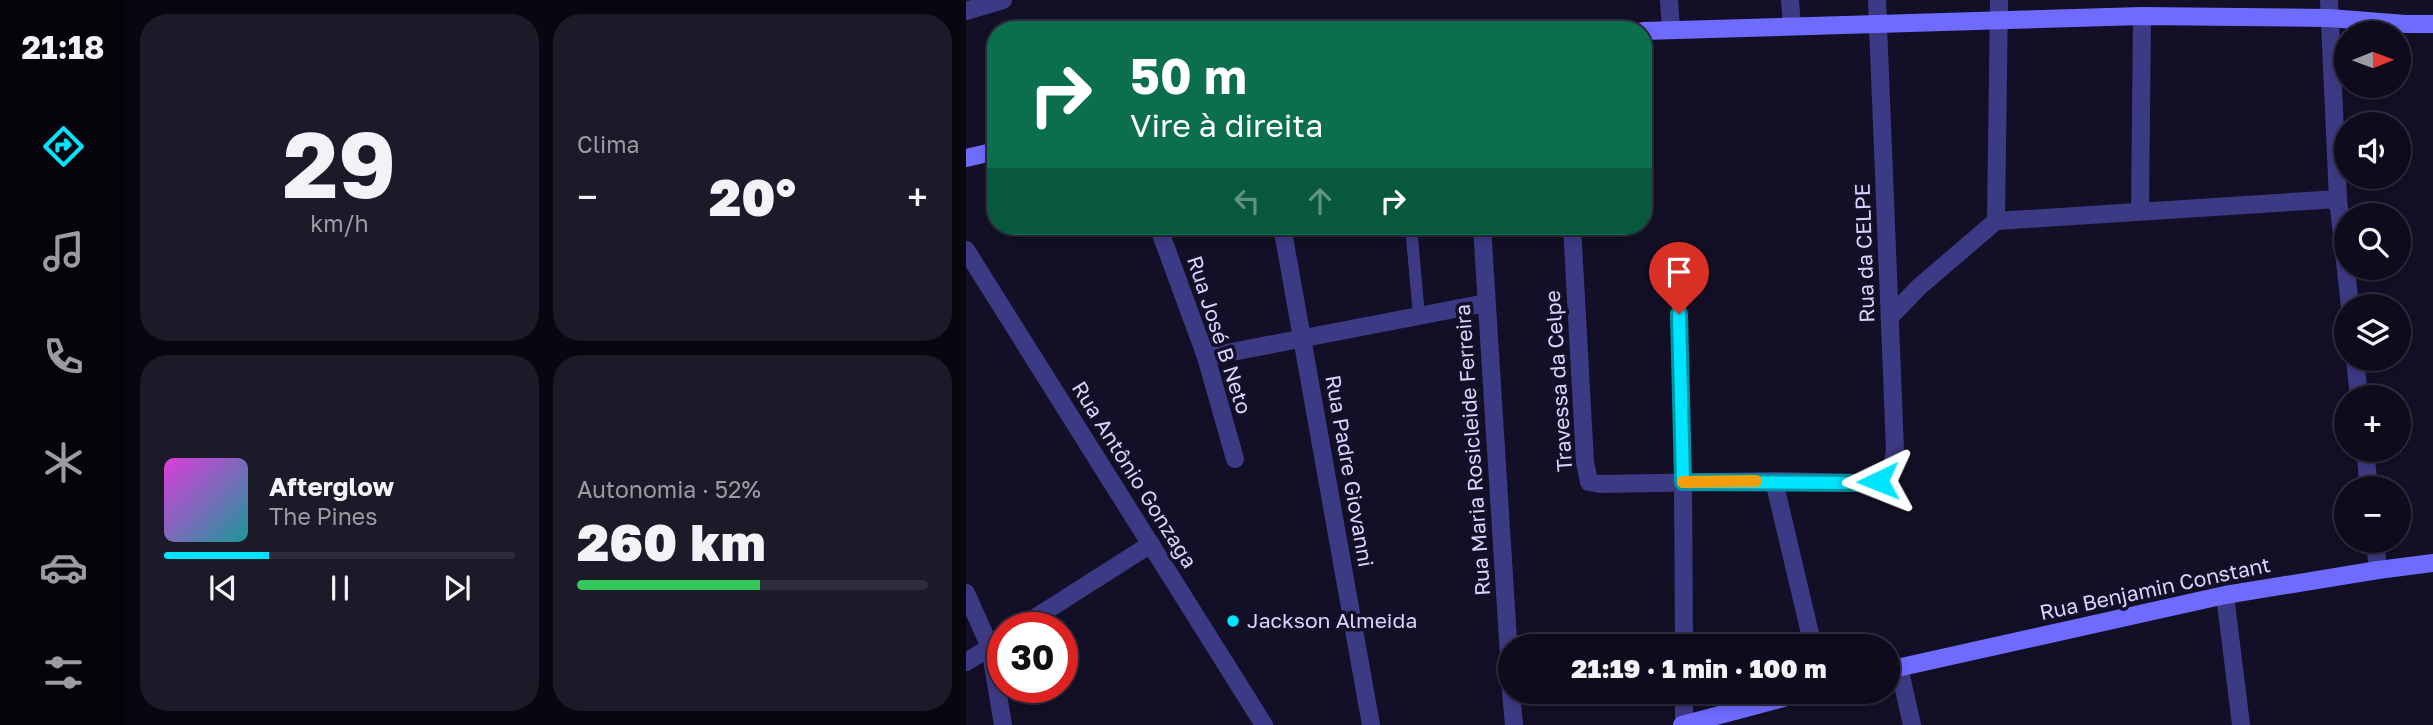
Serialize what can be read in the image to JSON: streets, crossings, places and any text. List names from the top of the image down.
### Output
{
  "streets": {
    "street": [
      "Rua da CELPE",
      "Rua José B Neto",
      "Travessa da Celpe",
      "Rua Maria Rosicleide Ferreira",
      "Rua Padre Giovanni",
      "Rua Antônio Gonzaga",
      "Rua Benjamin Constant"
    ]
  },
  "places": ["Jackson Almeida"],
  "north": "right",
  "page": {
    "tabs": "21:18",
    "tile": [
      ["29", "km/h"],
      "Clima",
      ["Autonomia · 52%", "260 km"]
    ],
    "map_buttons": ["+", "−"],
    "turn": ["50 m", "Vire à direita"],
    "heat": ["−", "20°", "+"],
    "song": ["Afterglow", "The Pines"],
    "limit": "30",
    "trip": "21:19 · 1 min · 100 m"
  }
}
